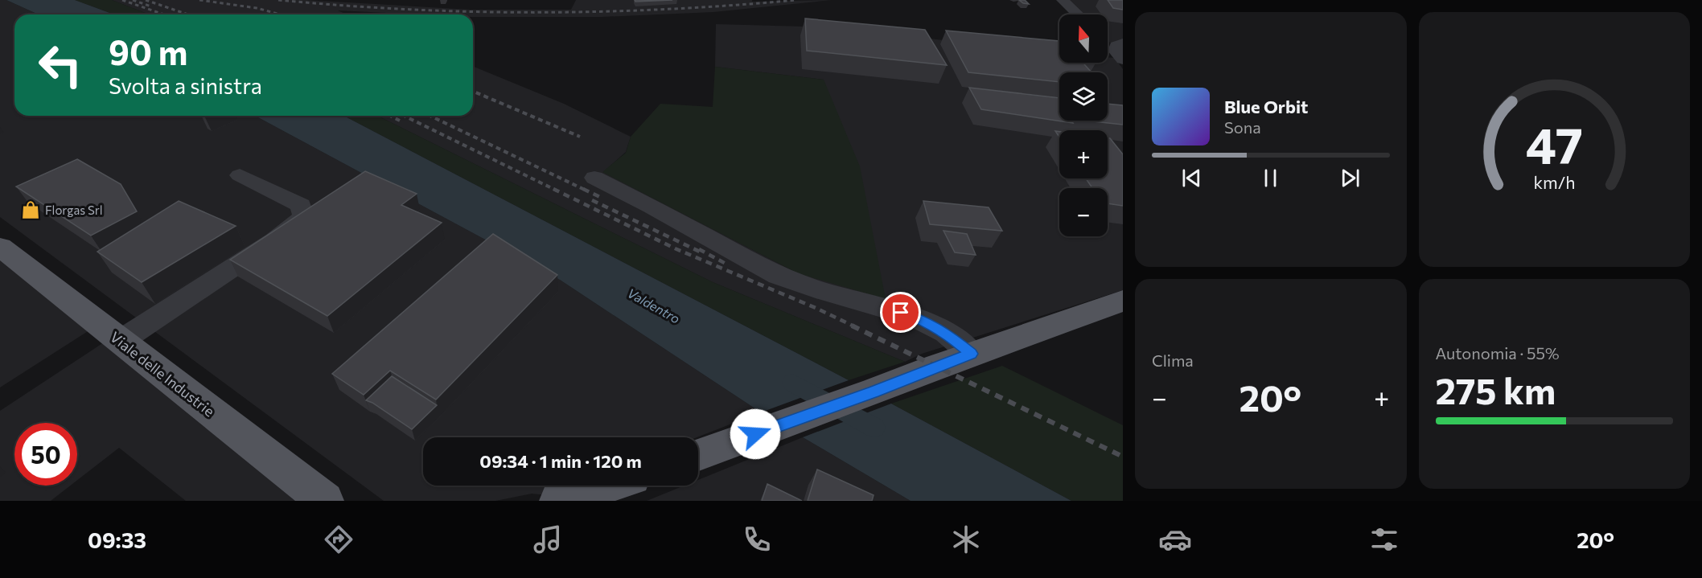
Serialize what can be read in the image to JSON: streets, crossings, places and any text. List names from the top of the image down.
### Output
{
  "streets": {
    "main road": ["Viale delle Industrie"]
  },
  "water": ["Valdentro"],
  "places": {
    "shop": ["Florgas Srl"]
  },
  "north": "top",
  "page": {
    "map_buttons": ["+", "−"],
    "turn": ["90 m", "Svolta a sinistra"],
    "song": ["Blue Orbit", "Sona"],
    "tile": [
      "Clima",
      ["Autonomia · 55%", "275 km"]
    ],
    "heat": ["−", "20°", "+"],
    "limit": "50",
    "trip": "09:34 · 1 min · 120 m",
    "tabs": ["09:33", "20°"],
    "gauge": ["47", "km/h"]
  }
}
